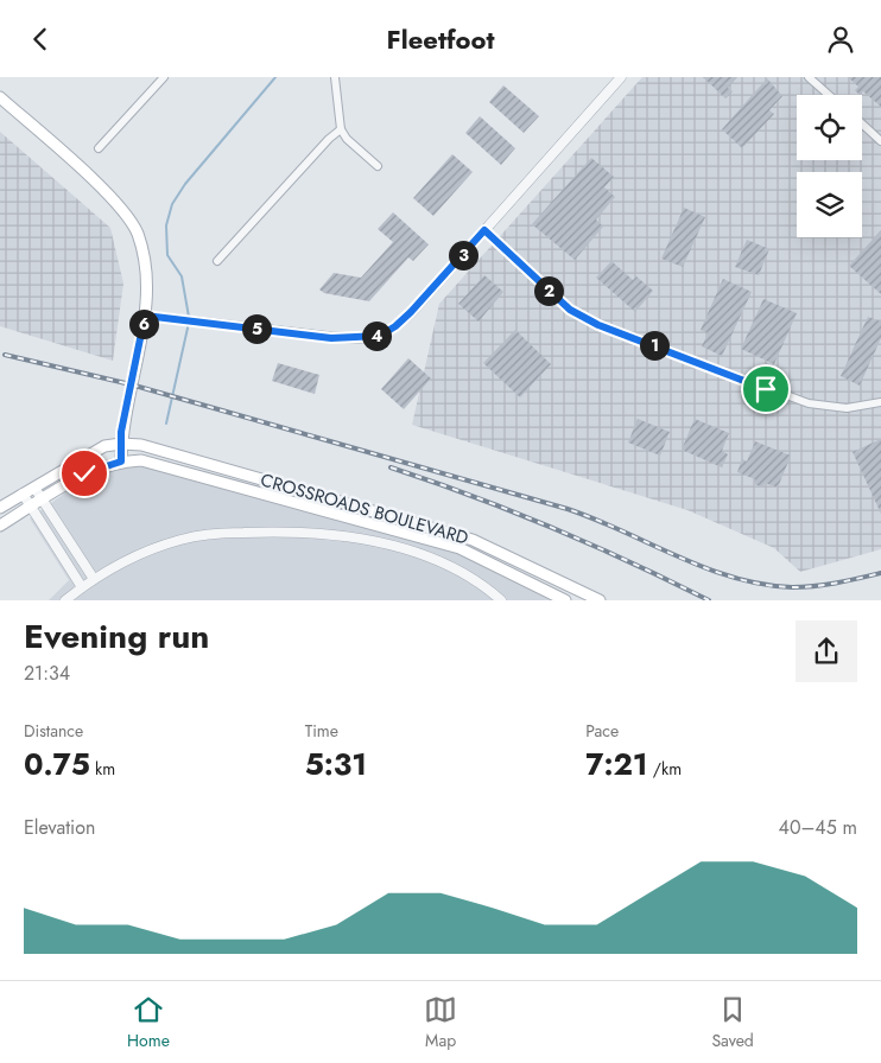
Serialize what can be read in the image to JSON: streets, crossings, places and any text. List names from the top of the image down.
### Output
{
  "streets": {
    "main road": ["CROSSROADS BOULEVARD"]
  },
  "page": {
    "header": "Fleetfoot",
    "pins": [
      "3",
      "2",
      "6",
      "5",
      "4",
      "1"
    ],
    "heading": ["Evening run", "21:34"],
    "stats": [
      ["Distance", "0.75 km"],
      ["Time", "5:31"],
      ["Pace", "7:21 /km"]
    ],
    "chart": ["Elevation", "40–45 m"],
    "tabs": ["Home", "Map", "Saved"]
  }
}
